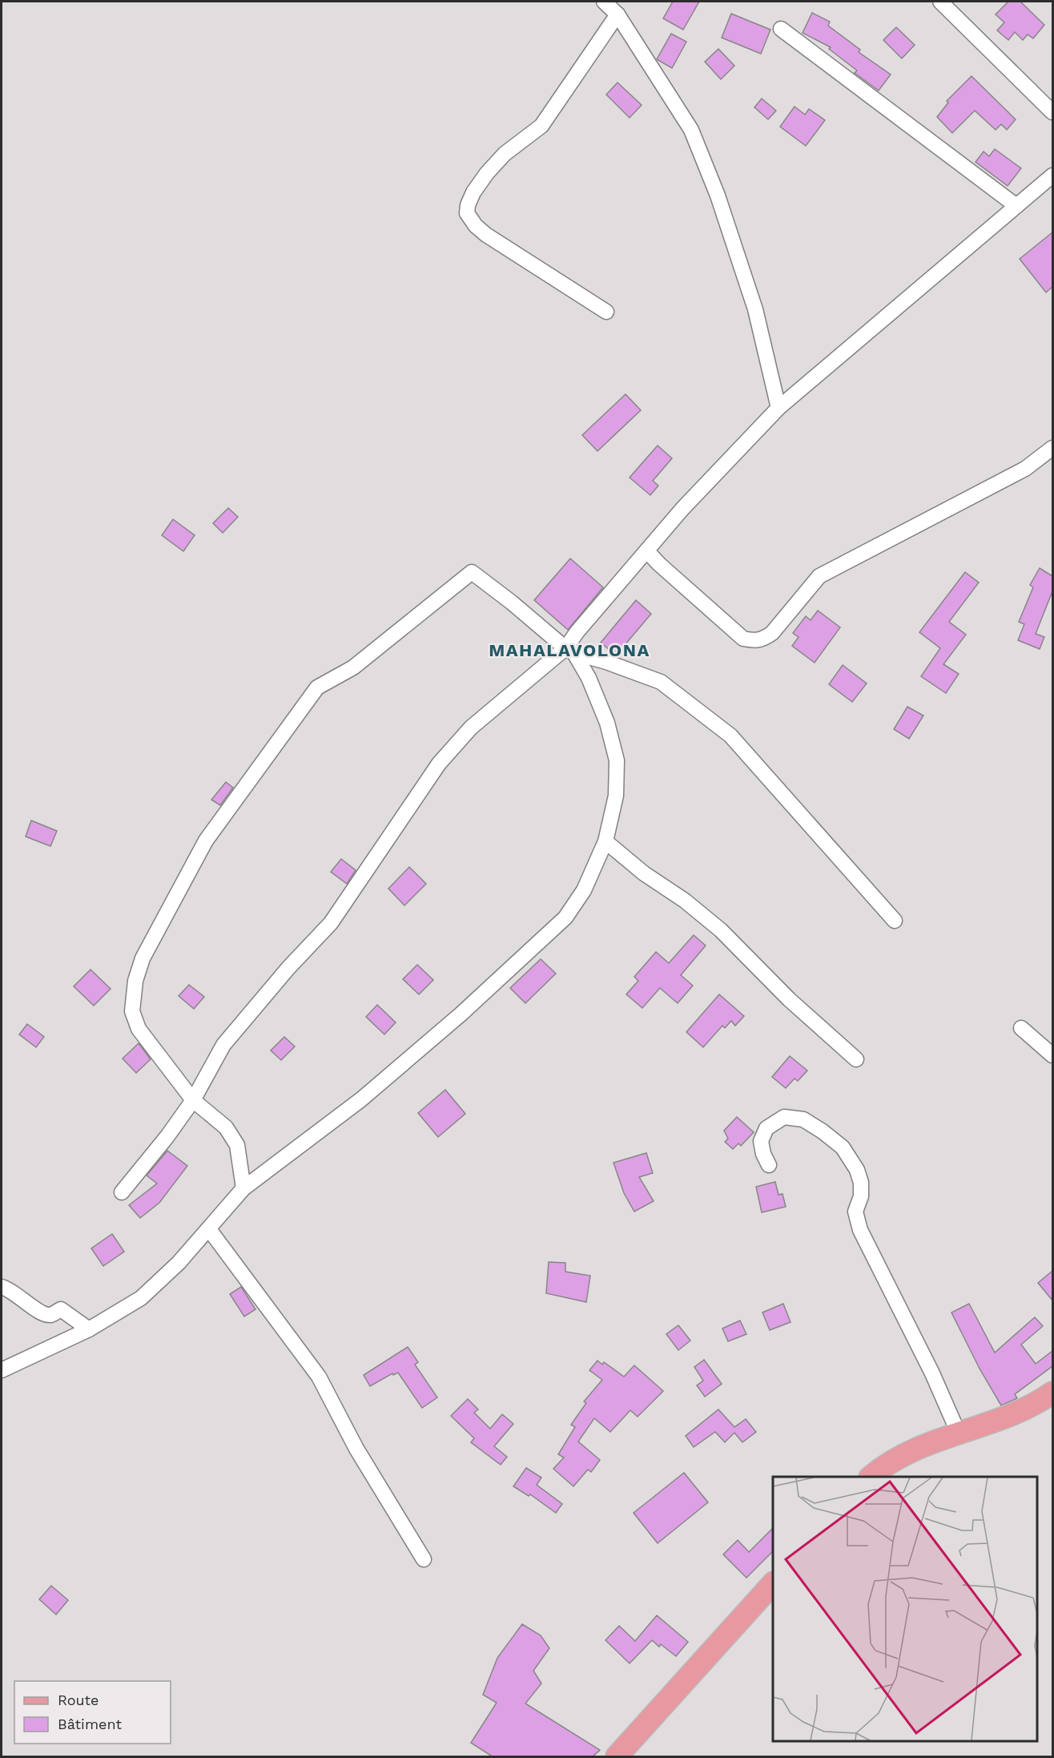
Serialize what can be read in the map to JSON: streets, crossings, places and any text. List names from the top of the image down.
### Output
{
  "districts": ["MAHALAVOLONA"],
  "legend": ["Route", "Bâtiment"]
}
